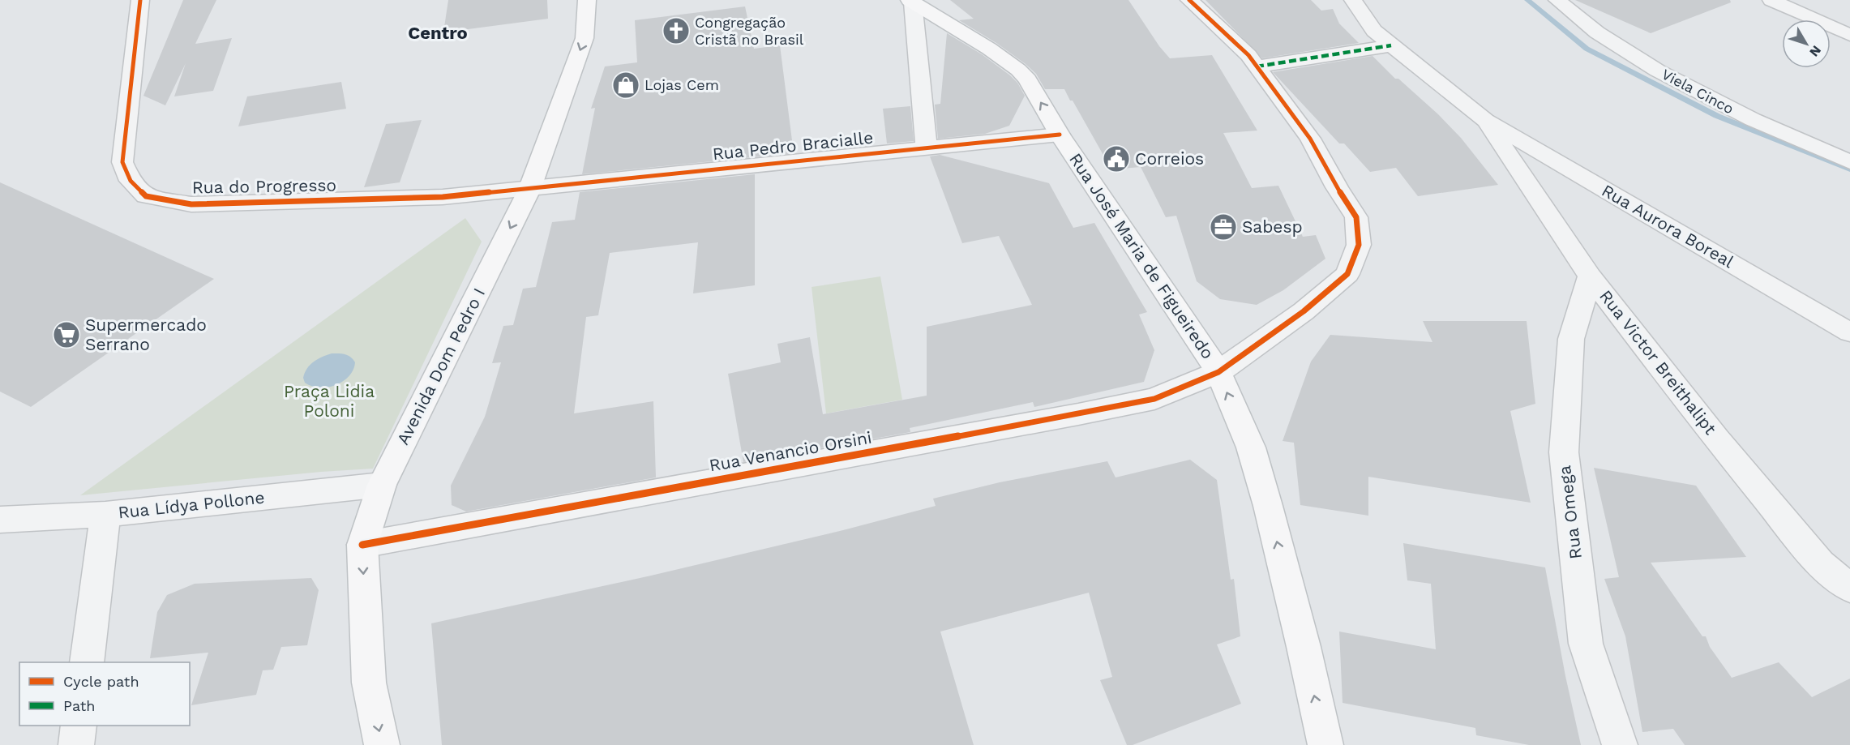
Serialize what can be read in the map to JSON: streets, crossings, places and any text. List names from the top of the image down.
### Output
{
  "streets": {
    "main road": ["Rua José Maria de Figueiredo", "Avenida Dom Pedro I"],
    "street": [
      "Viela Cinco",
      "Rua Pedro Bracialle",
      "Rua do Progresso",
      "Rua Aurora Boreal",
      "Rua Victor Breithalipt",
      "Rua Venancio Orsini",
      "Rua Lídya Pollone",
      "Rua Omega"
    ]
  },
  "crossings": [
    ["Rua Pedro Bracialle", "Rua do Progresso"],
    ["Rua Pedro Bracialle", "Rua José Maria de Figueiredo"],
    ["Rua Pedro Bracialle", "Avenida Dom Pedro I"],
    ["Rua do Progresso", "Avenida Dom Pedro I"],
    ["Rua Aurora Boreal", "Rua Victor Breithalipt"],
    ["Rua José Maria de Figueiredo", "Rua Venancio Orsini"],
    ["Rua Victor Breithalipt", "Rua Omega"],
    ["Avenida Dom Pedro I", "Rua Venancio Orsini"],
    ["Avenida Dom Pedro I", "Rua Lídya Pollone"]
  ],
  "one_way": ["Rua José Maria de Figueiredo", "Avenida Dom Pedro I"],
  "districts": ["Centro"],
  "parks": ["Praça Lidia Poloni"],
  "places": {
    "church": ["Congregação Cristã no Brasil"],
    "shop": ["Lojas Cem"],
    "public building": ["Correios"],
    "office": ["Sabesp"],
    "supermarket": ["Supermercado Serrano"]
  },
  "legend": ["Cycle path", "Path"],
  "north": "bottom right"
}
